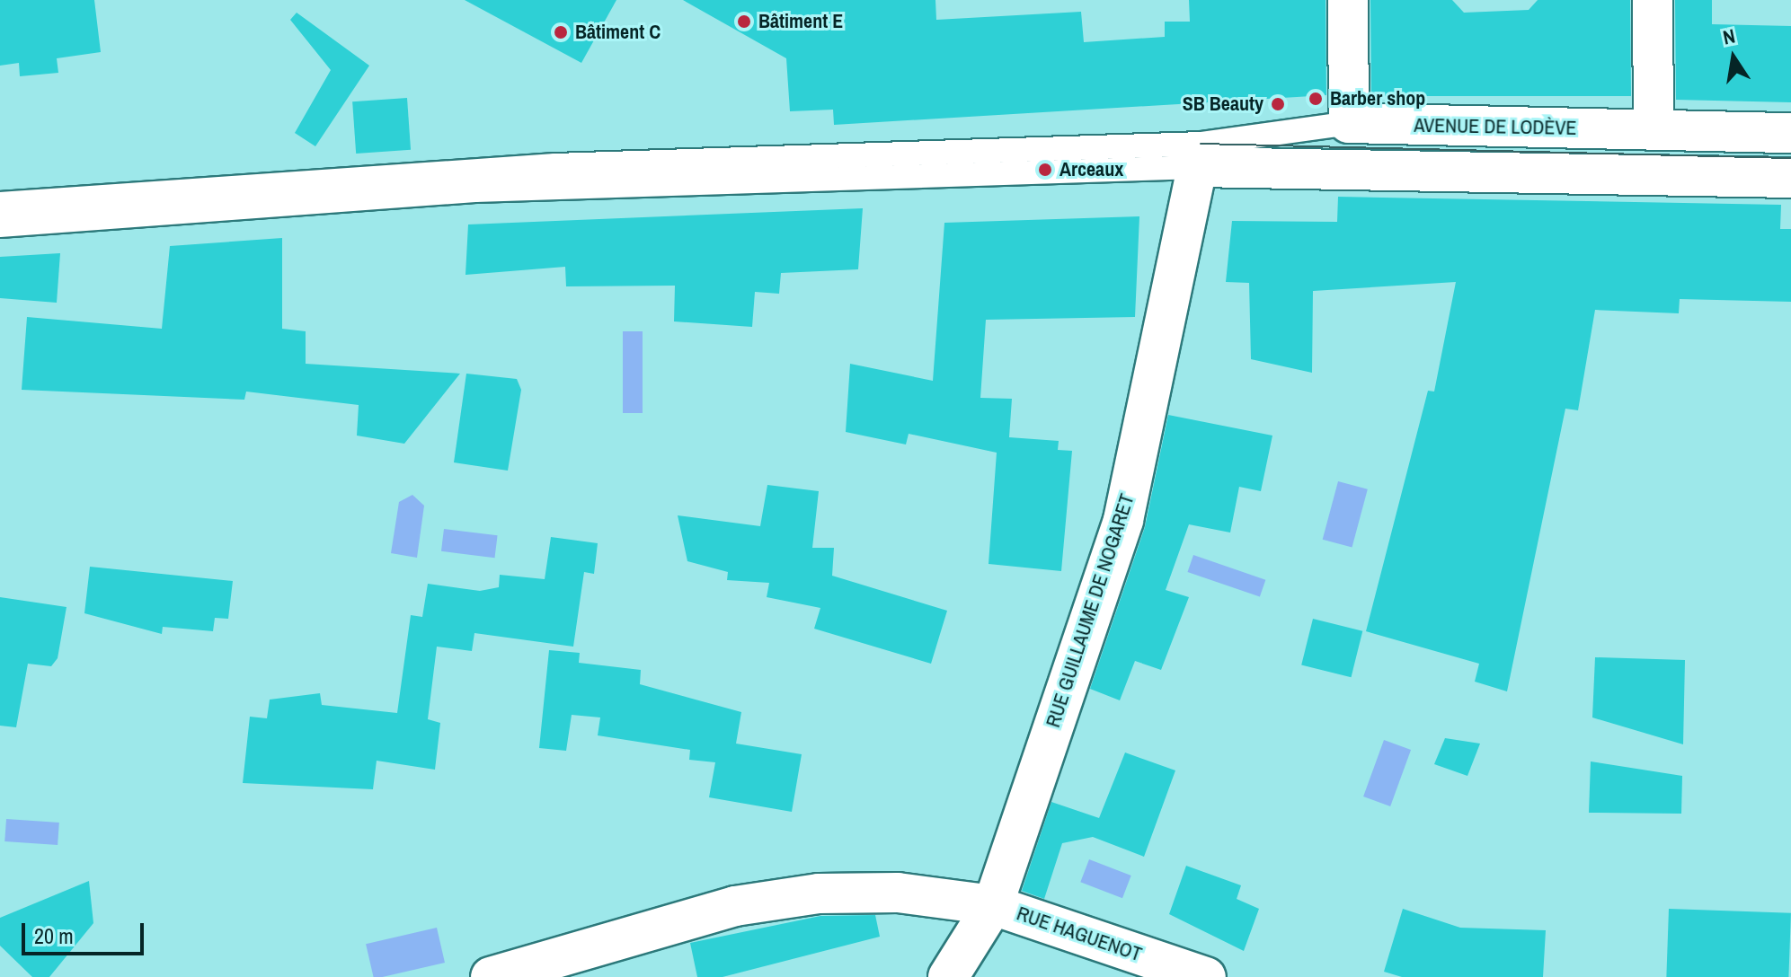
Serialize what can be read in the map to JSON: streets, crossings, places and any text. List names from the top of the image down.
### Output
{
  "streets": {
    "street": ["AVENUE DE LODÈVE", "RUE GUILLAUME DE NOGARET", "RUE HAGUENOT"]
  },
  "crossings": [
    ["AVENUE DE LODÈVE", "RUE GUILLAUME DE NOGARET"],
    ["RUE GUILLAUME DE NOGARET", "RUE HAGUENOT"]
  ],
  "places": [
    "Bâtiment E",
    "Bâtiment C",
    "Barber shop",
    "SB Beauty",
    "Arceaux"
  ],
  "scale_bar": "20 m",
  "north": "top"
}
